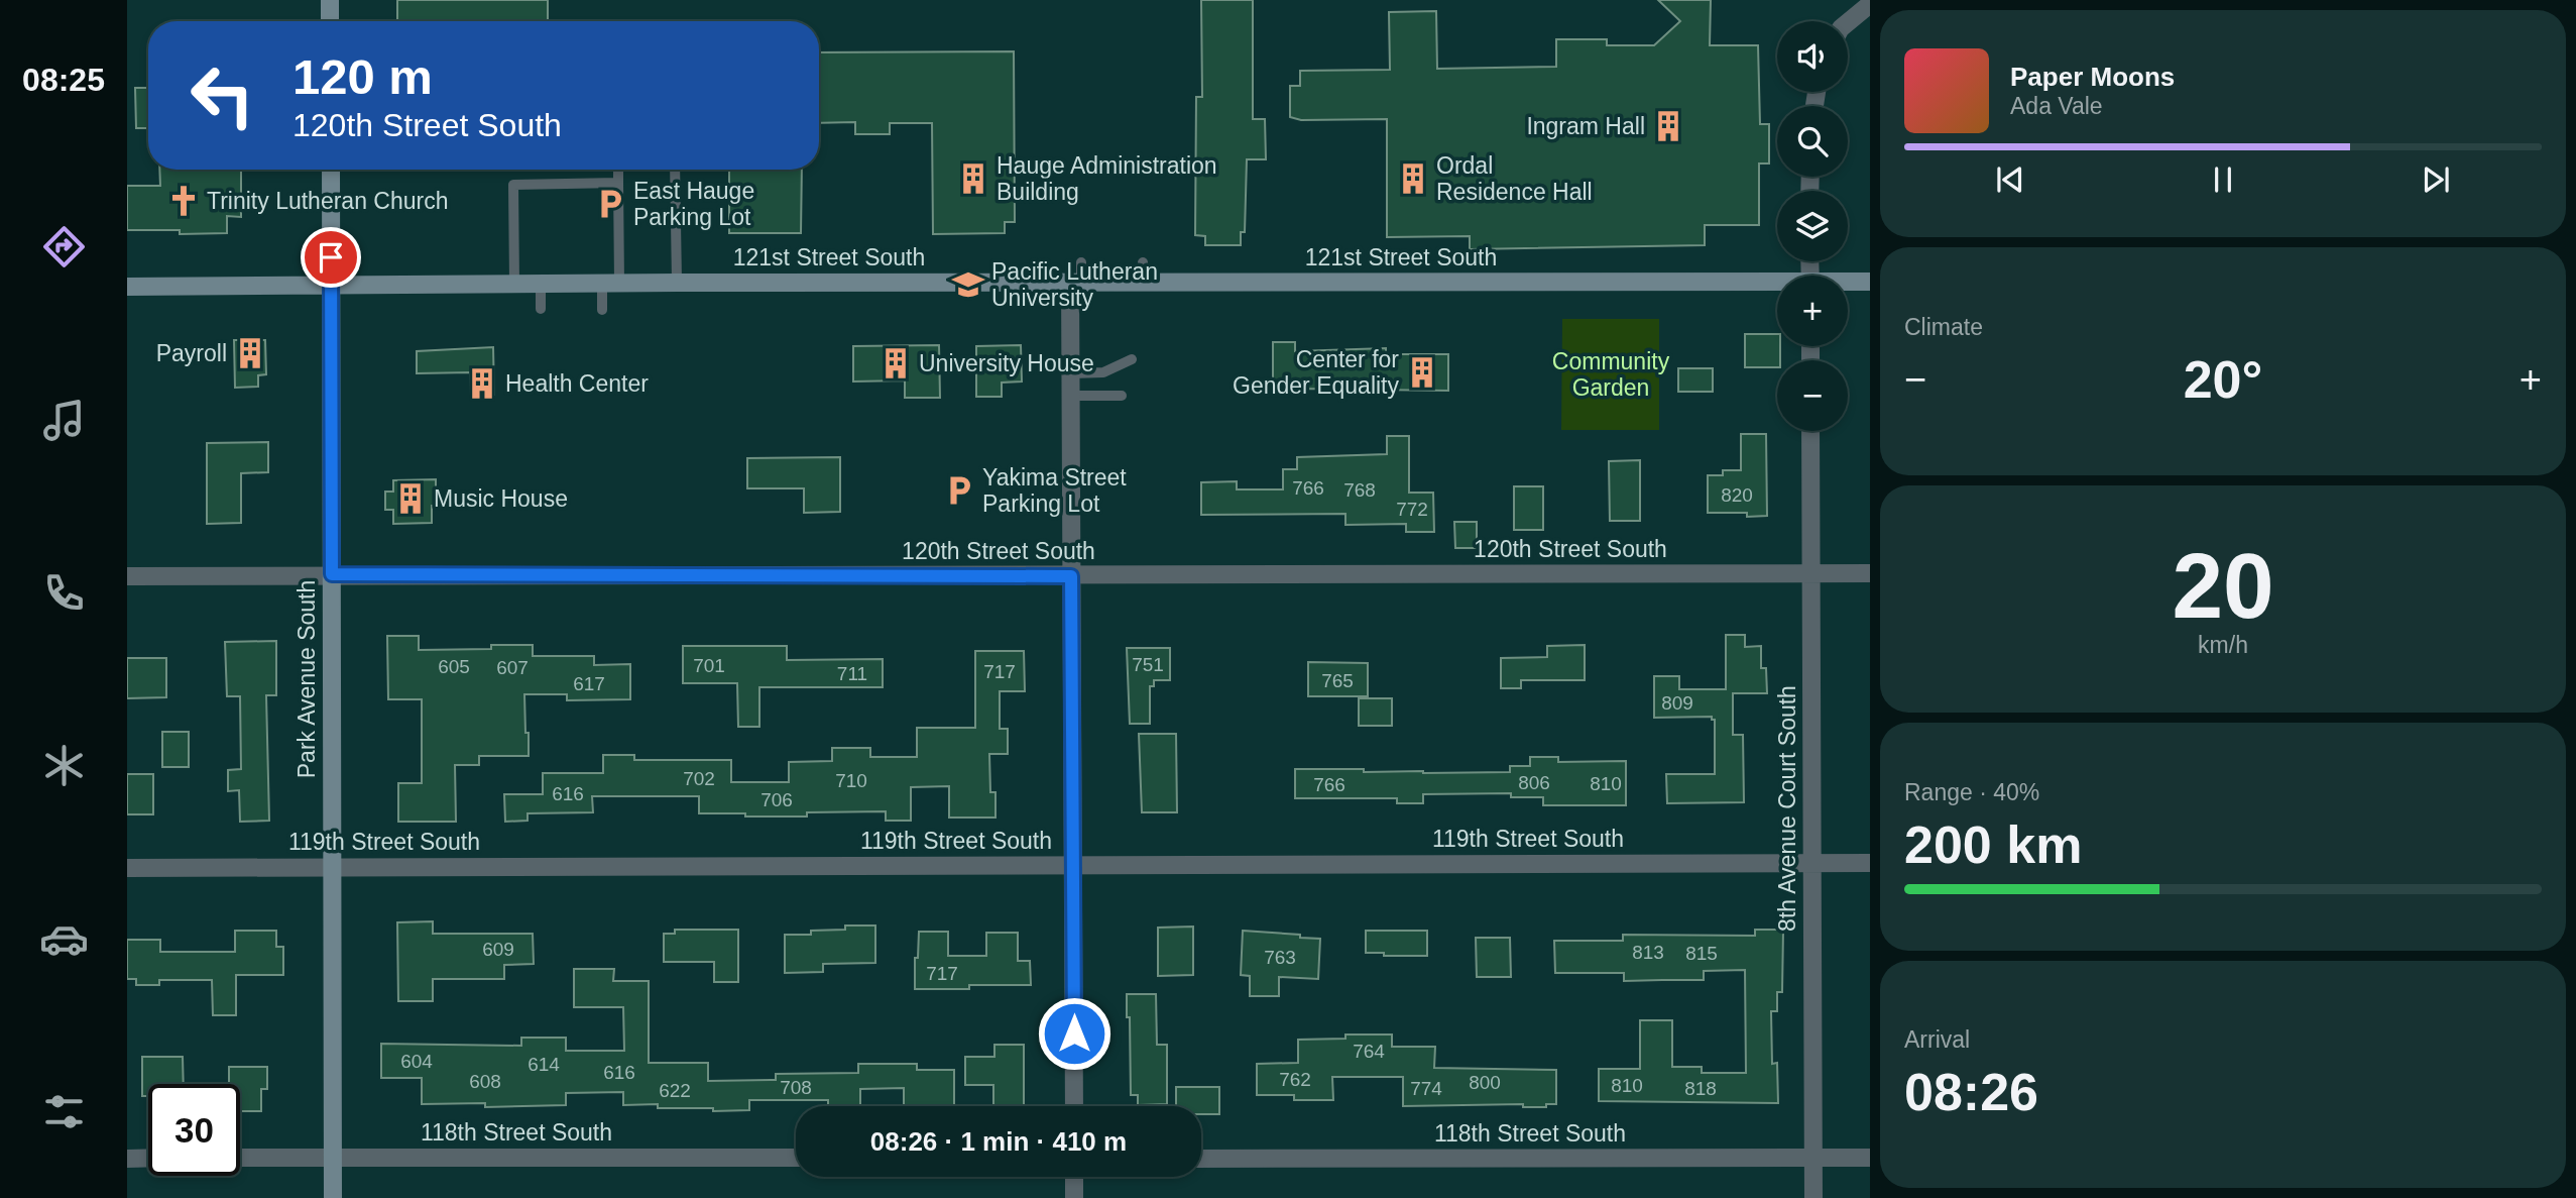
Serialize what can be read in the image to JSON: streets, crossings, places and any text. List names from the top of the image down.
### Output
{
  "streets": {
    "street": [
      "121st Street South",
      "120th Street South",
      "Park Avenue South",
      "8th Avenue Court South",
      "119th Street South",
      "118th Street South"
    ]
  },
  "crossings": [
    ["121st Street South", "Park Avenue South"],
    ["120th Street South", "Park Avenue South"],
    ["120th Street South", "8th Avenue Court South"],
    ["Park Avenue South", "119th Street South"],
    ["Park Avenue South", "118th Street South"],
    ["8th Avenue Court South", "119th Street South"],
    ["8th Avenue Court South", "118th Street South"]
  ],
  "parks": ["Community Garden"],
  "places": {
    "building": [
      "Ingram Hall",
      "Hauge Administration Building",
      "Ordal Residence Hall",
      "Payroll",
      "University House",
      "Center for Gender Equality",
      "Health Center",
      "Music House"
    ],
    "church": ["Trinity Lutheran Church"],
    "parking": ["East Hauge Parking Lot", "Yakima Street Parking Lot"],
    "school or university": ["Pacific Lutheran University"]
  },
  "house_numbers": [
    "766",
    "768",
    "820",
    "772",
    "751",
    "701",
    "605",
    "607",
    "717",
    "711",
    "765",
    "617",
    "809",
    "702",
    "710",
    "806",
    "810",
    "766",
    "616",
    "706",
    "609",
    "813",
    "815",
    "763",
    "717",
    "764",
    "604",
    "614",
    "616",
    "762",
    "608",
    "800",
    "810",
    "708",
    "774",
    "818",
    "622"
  ],
  "page": {
    "tabs": "08:25",
    "map_buttons": ["+", "−"],
    "turn": ["120 m", "120th Street South"],
    "song": ["Paper Moons", "Ada Vale"],
    "tile": [
      "Climate",
      ["20", "km/h"],
      ["Range · 40%", "200 km"],
      ["Arrival", "08:26"]
    ],
    "heat": ["−", "20°", "+"],
    "limit": "30",
    "trip": "08:26 · 1 min · 410 m"
  }
}
